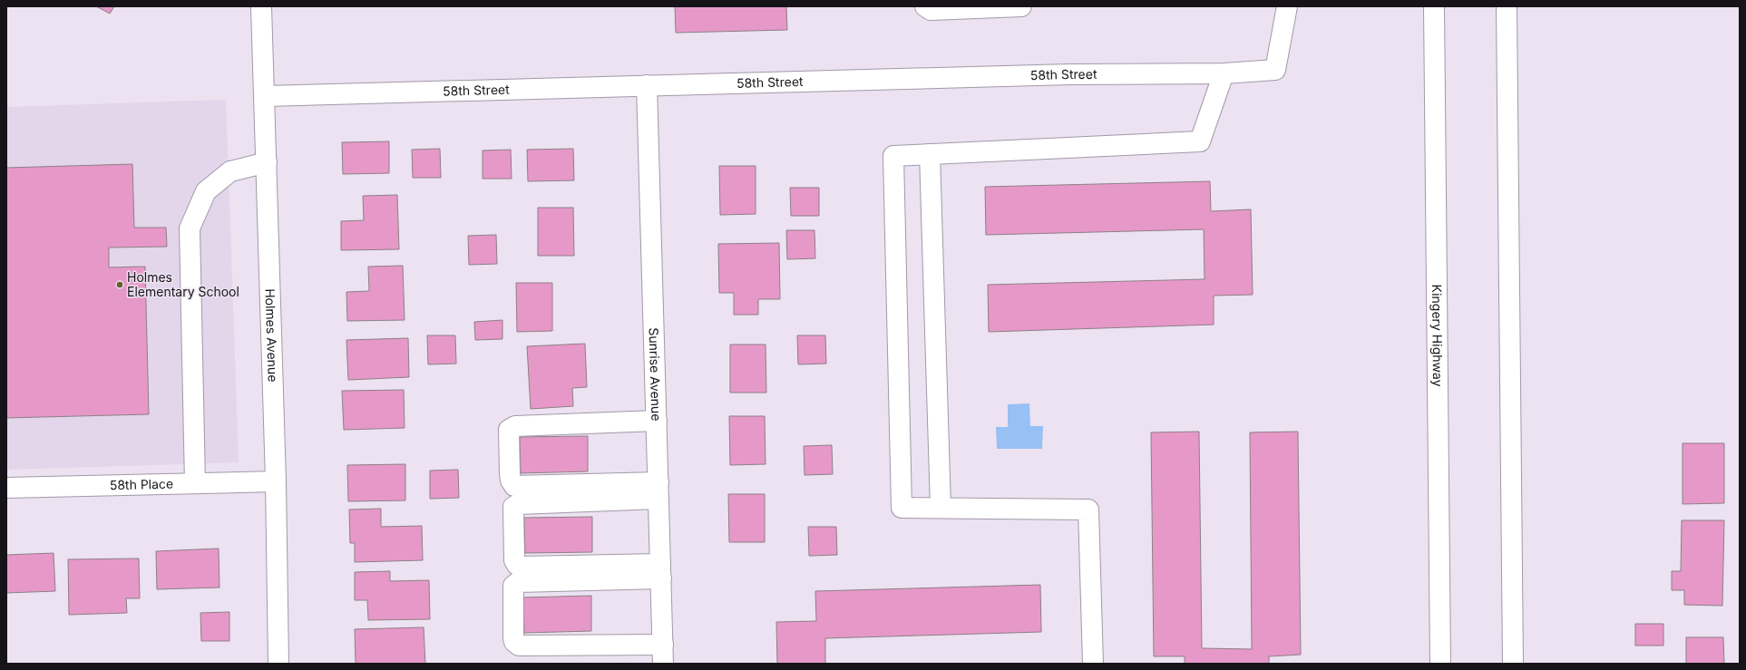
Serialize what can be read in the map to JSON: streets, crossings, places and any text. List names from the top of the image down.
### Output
{
  "streets": {
    "main road": [
      "58th Street",
      "Holmes Avenue",
      "Kingery Highway",
      "Sunrise Avenue",
      "58th Place"
    ]
  },
  "crossings": [
    ["58th Street", "Holmes Avenue"],
    ["58th Street", "Sunrise Avenue"],
    ["Holmes Avenue", "58th Place"]
  ],
  "places": ["Holmes Elementary School"]
}
